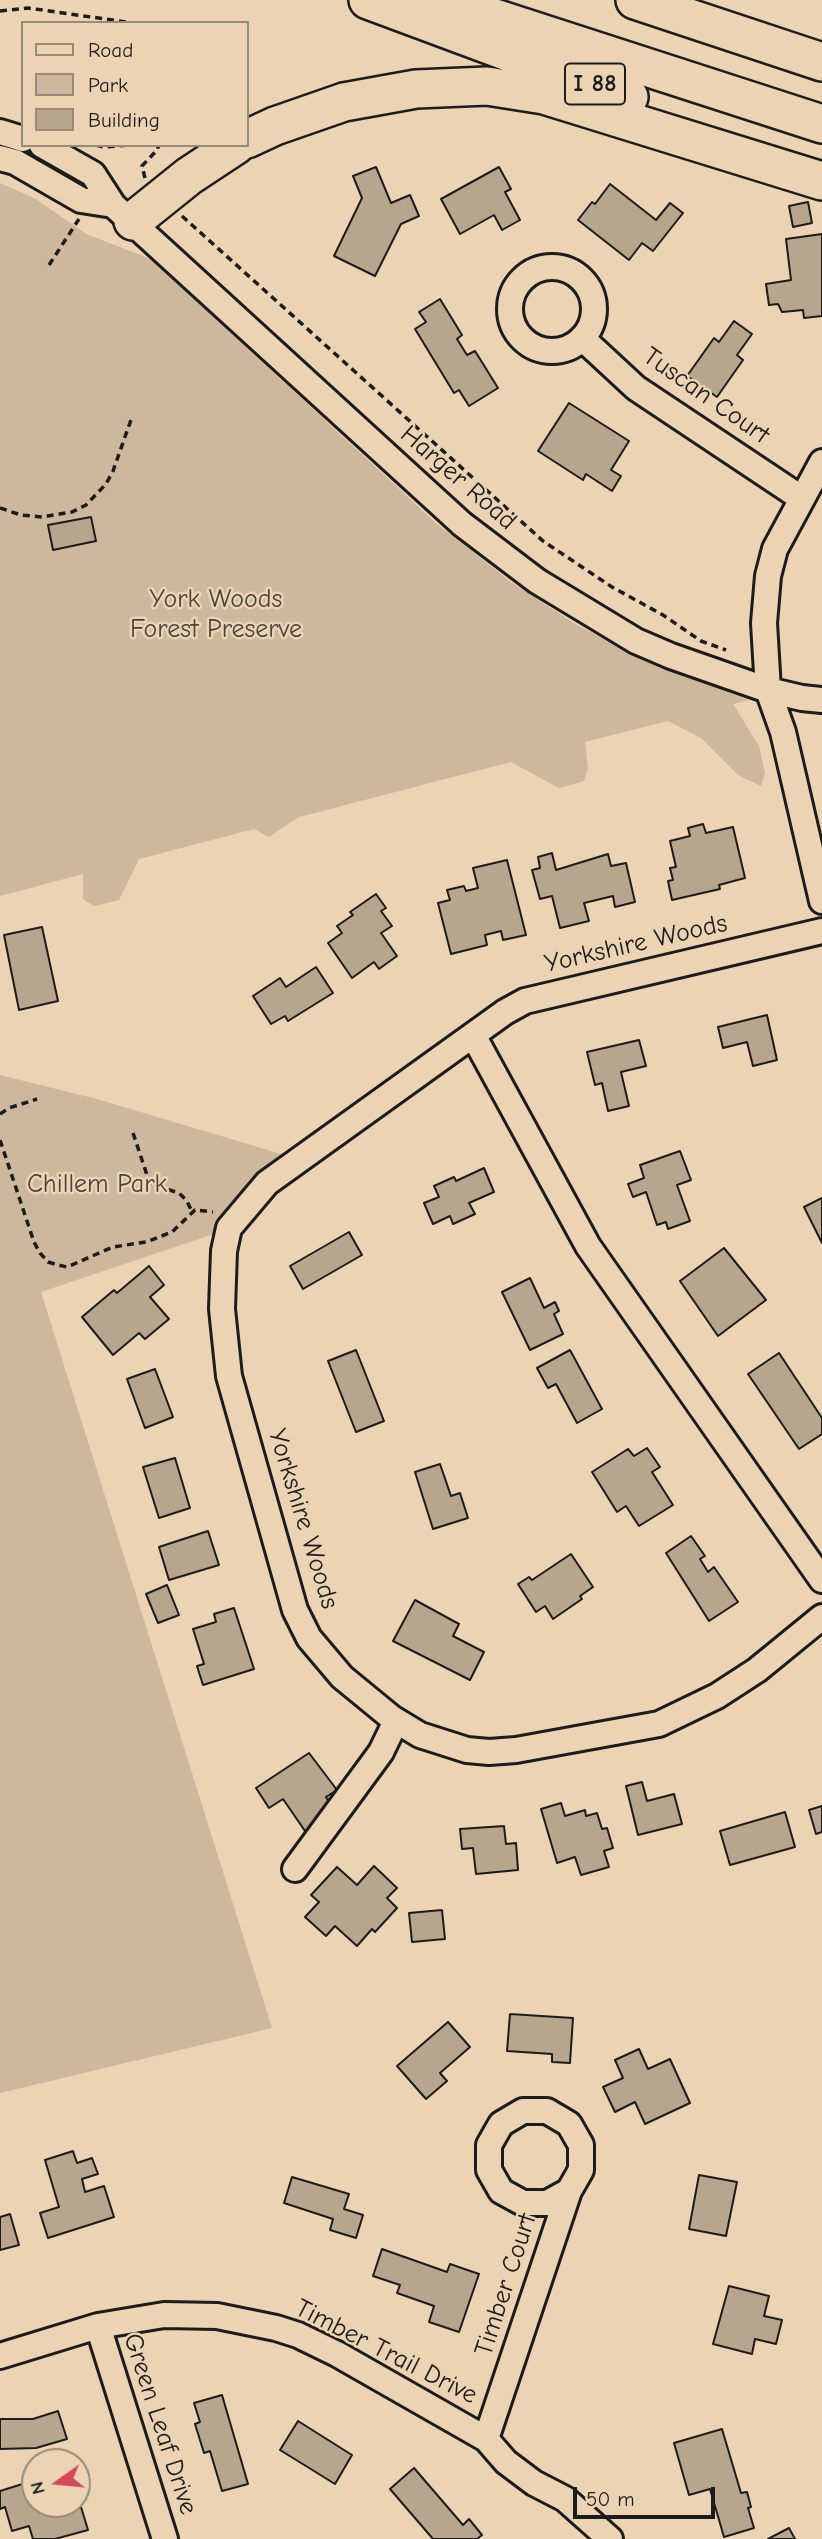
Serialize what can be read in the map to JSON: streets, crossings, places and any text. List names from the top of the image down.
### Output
{
  "streets": {
    "highway": ["I 88"],
    "street": [
      "Tuscan Court",
      "Harger Road",
      "Yorkshire Woods",
      "Timber Court",
      "Timber Trail Drive",
      "Green Leaf Drive"
    ]
  },
  "crossings": [
    ["Timber Court", "Timber Trail Drive"],
    ["Timber Trail Drive", "Green Leaf Drive"]
  ],
  "parks": ["York Woods Forest Preserve", "Chillem Park"],
  "legend": ["Road", "Park", "Building"],
  "scale_bar": "50 m",
  "north": "left"
}
